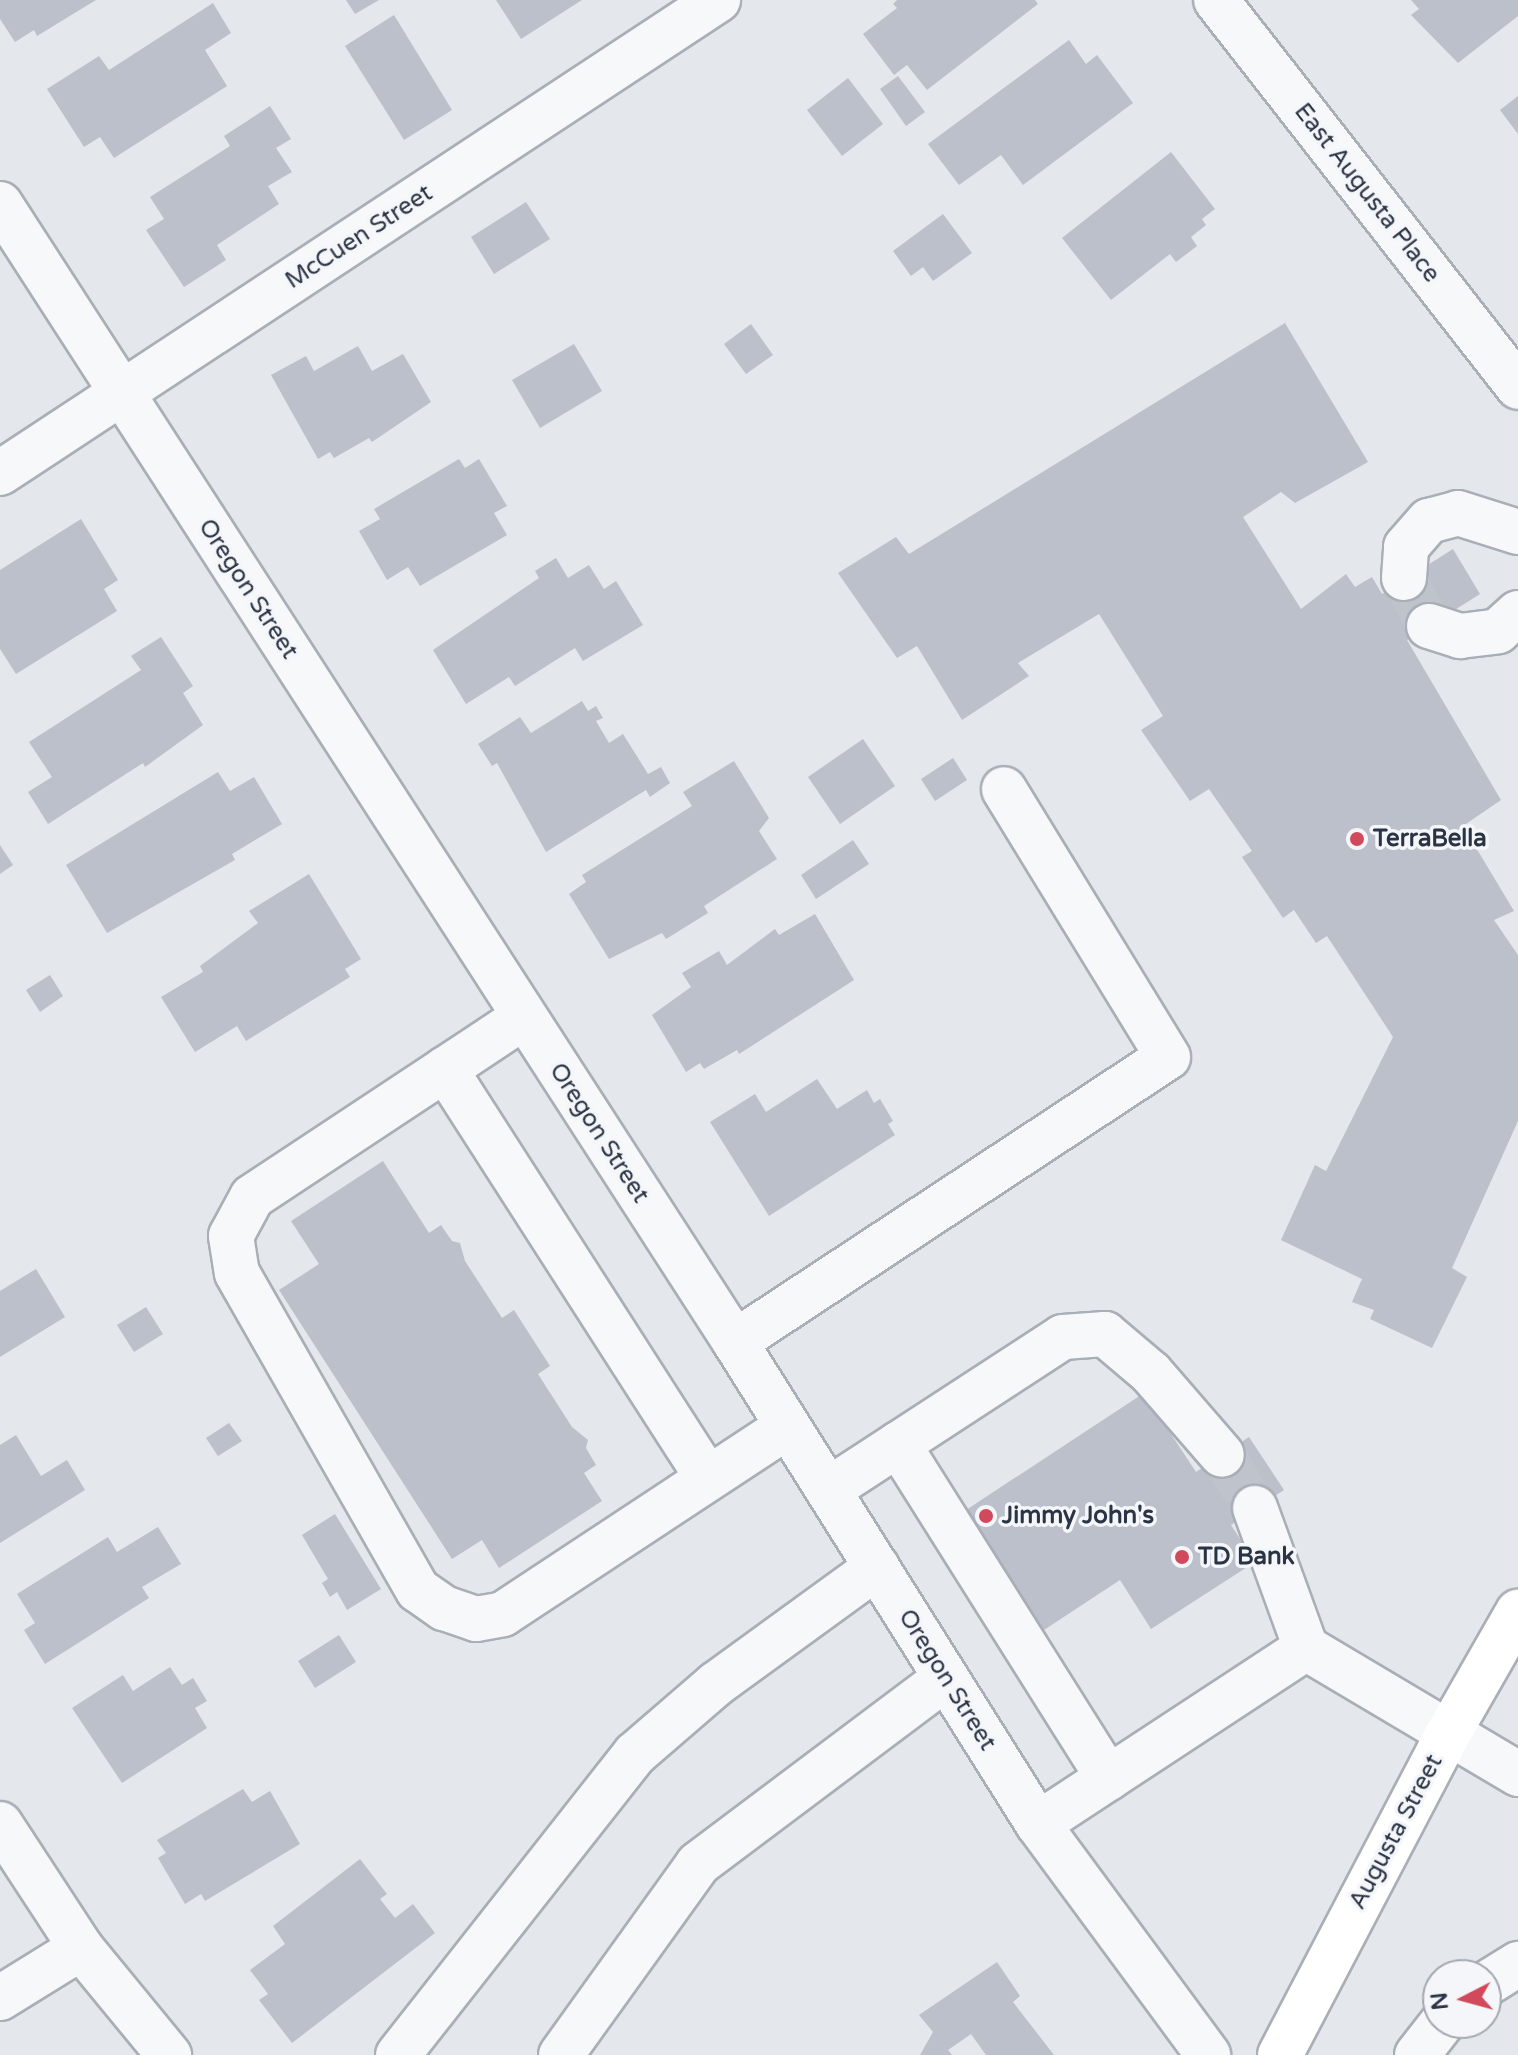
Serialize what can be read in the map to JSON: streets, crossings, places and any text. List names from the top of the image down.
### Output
{
  "streets": {
    "main road": ["Augusta Street"],
    "street": ["East Augusta Place", "McCuen Street", "Oregon Street"]
  },
  "crossings": [
    ["McCuen Street", "Oregon Street"]
  ],
  "places": ["TerraBella", "Jimmy John's", "TD Bank"],
  "north": "left"
}
